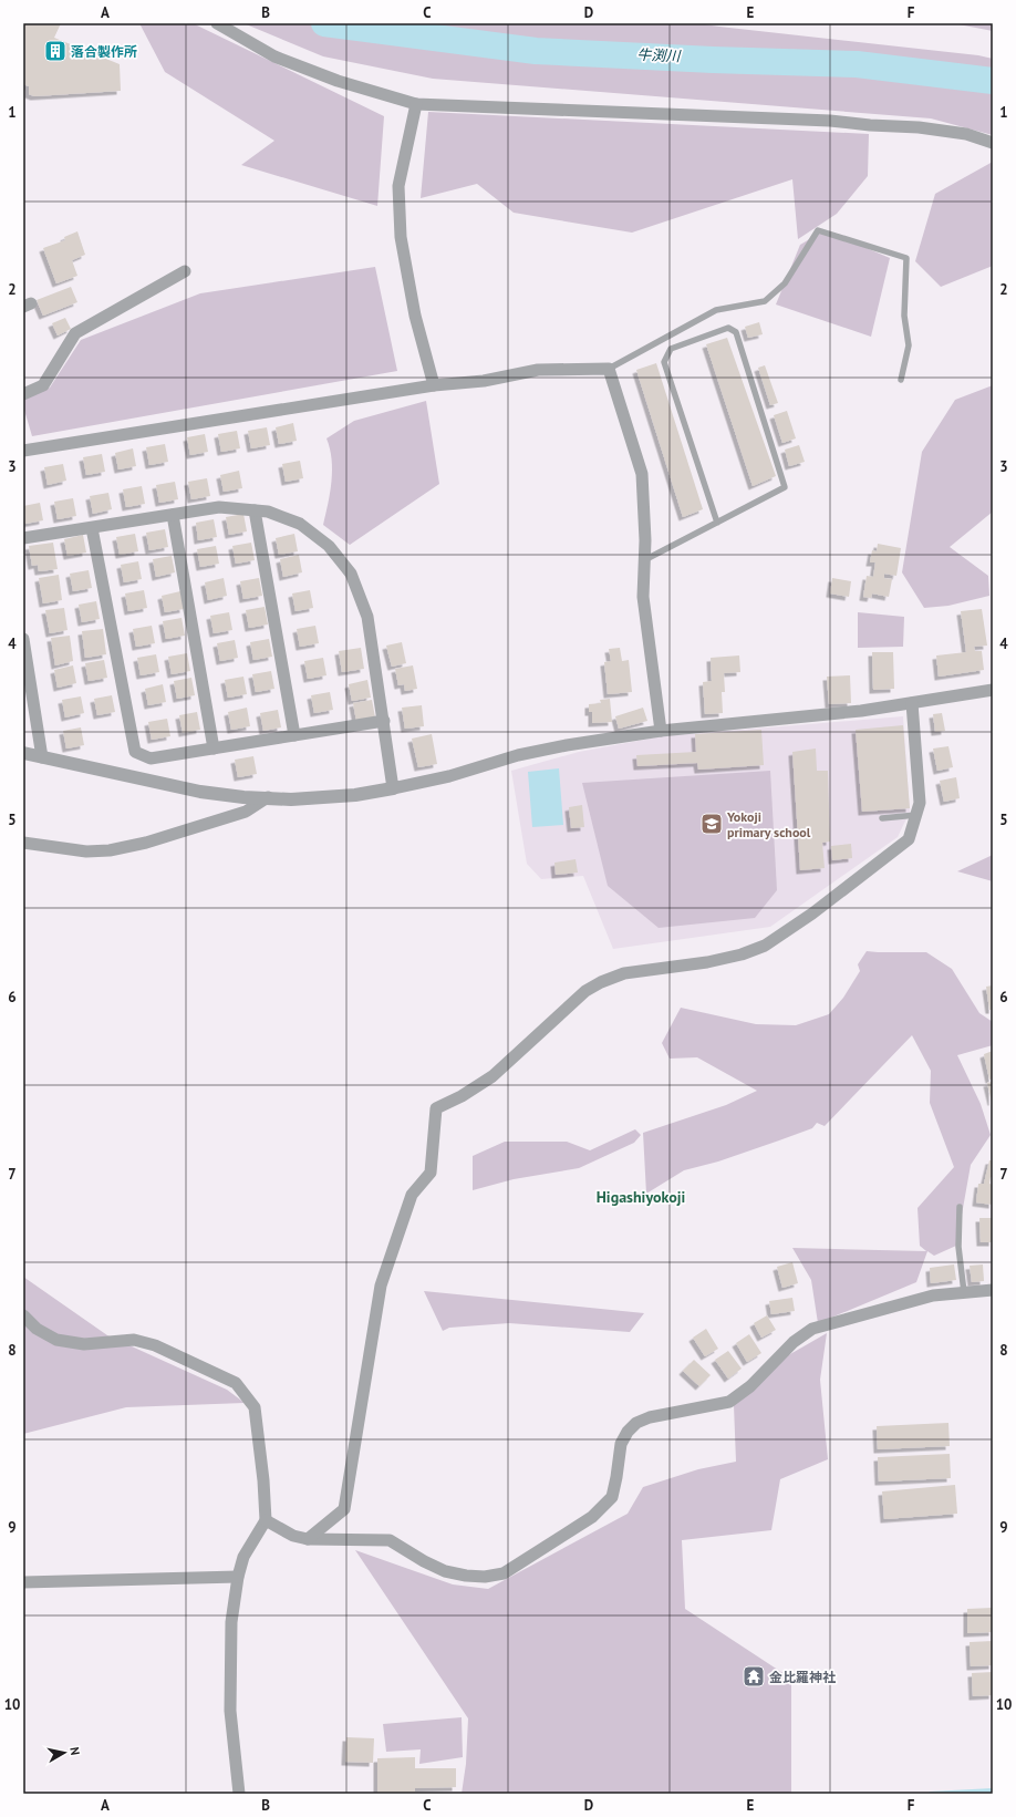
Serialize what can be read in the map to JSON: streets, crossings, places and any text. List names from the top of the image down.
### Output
{
  "districts": ["Higashiyokoji"],
  "water": ["牛渕川"],
  "places": {
    "building": ["落合製作所"],
    "school or university": ["Yokoji primary school"],
    "temple": ["金比羅神社"]
  },
  "north": "right",
  "grid": {
    "columns": [
      "A",
      "B",
      "C",
      "D",
      "E",
      "F"
    ],
    "rows": [
      "1",
      "2",
      "3",
      "4",
      "5",
      "6",
      "7",
      "8",
      "9",
      "10"
    ]
  }
}
